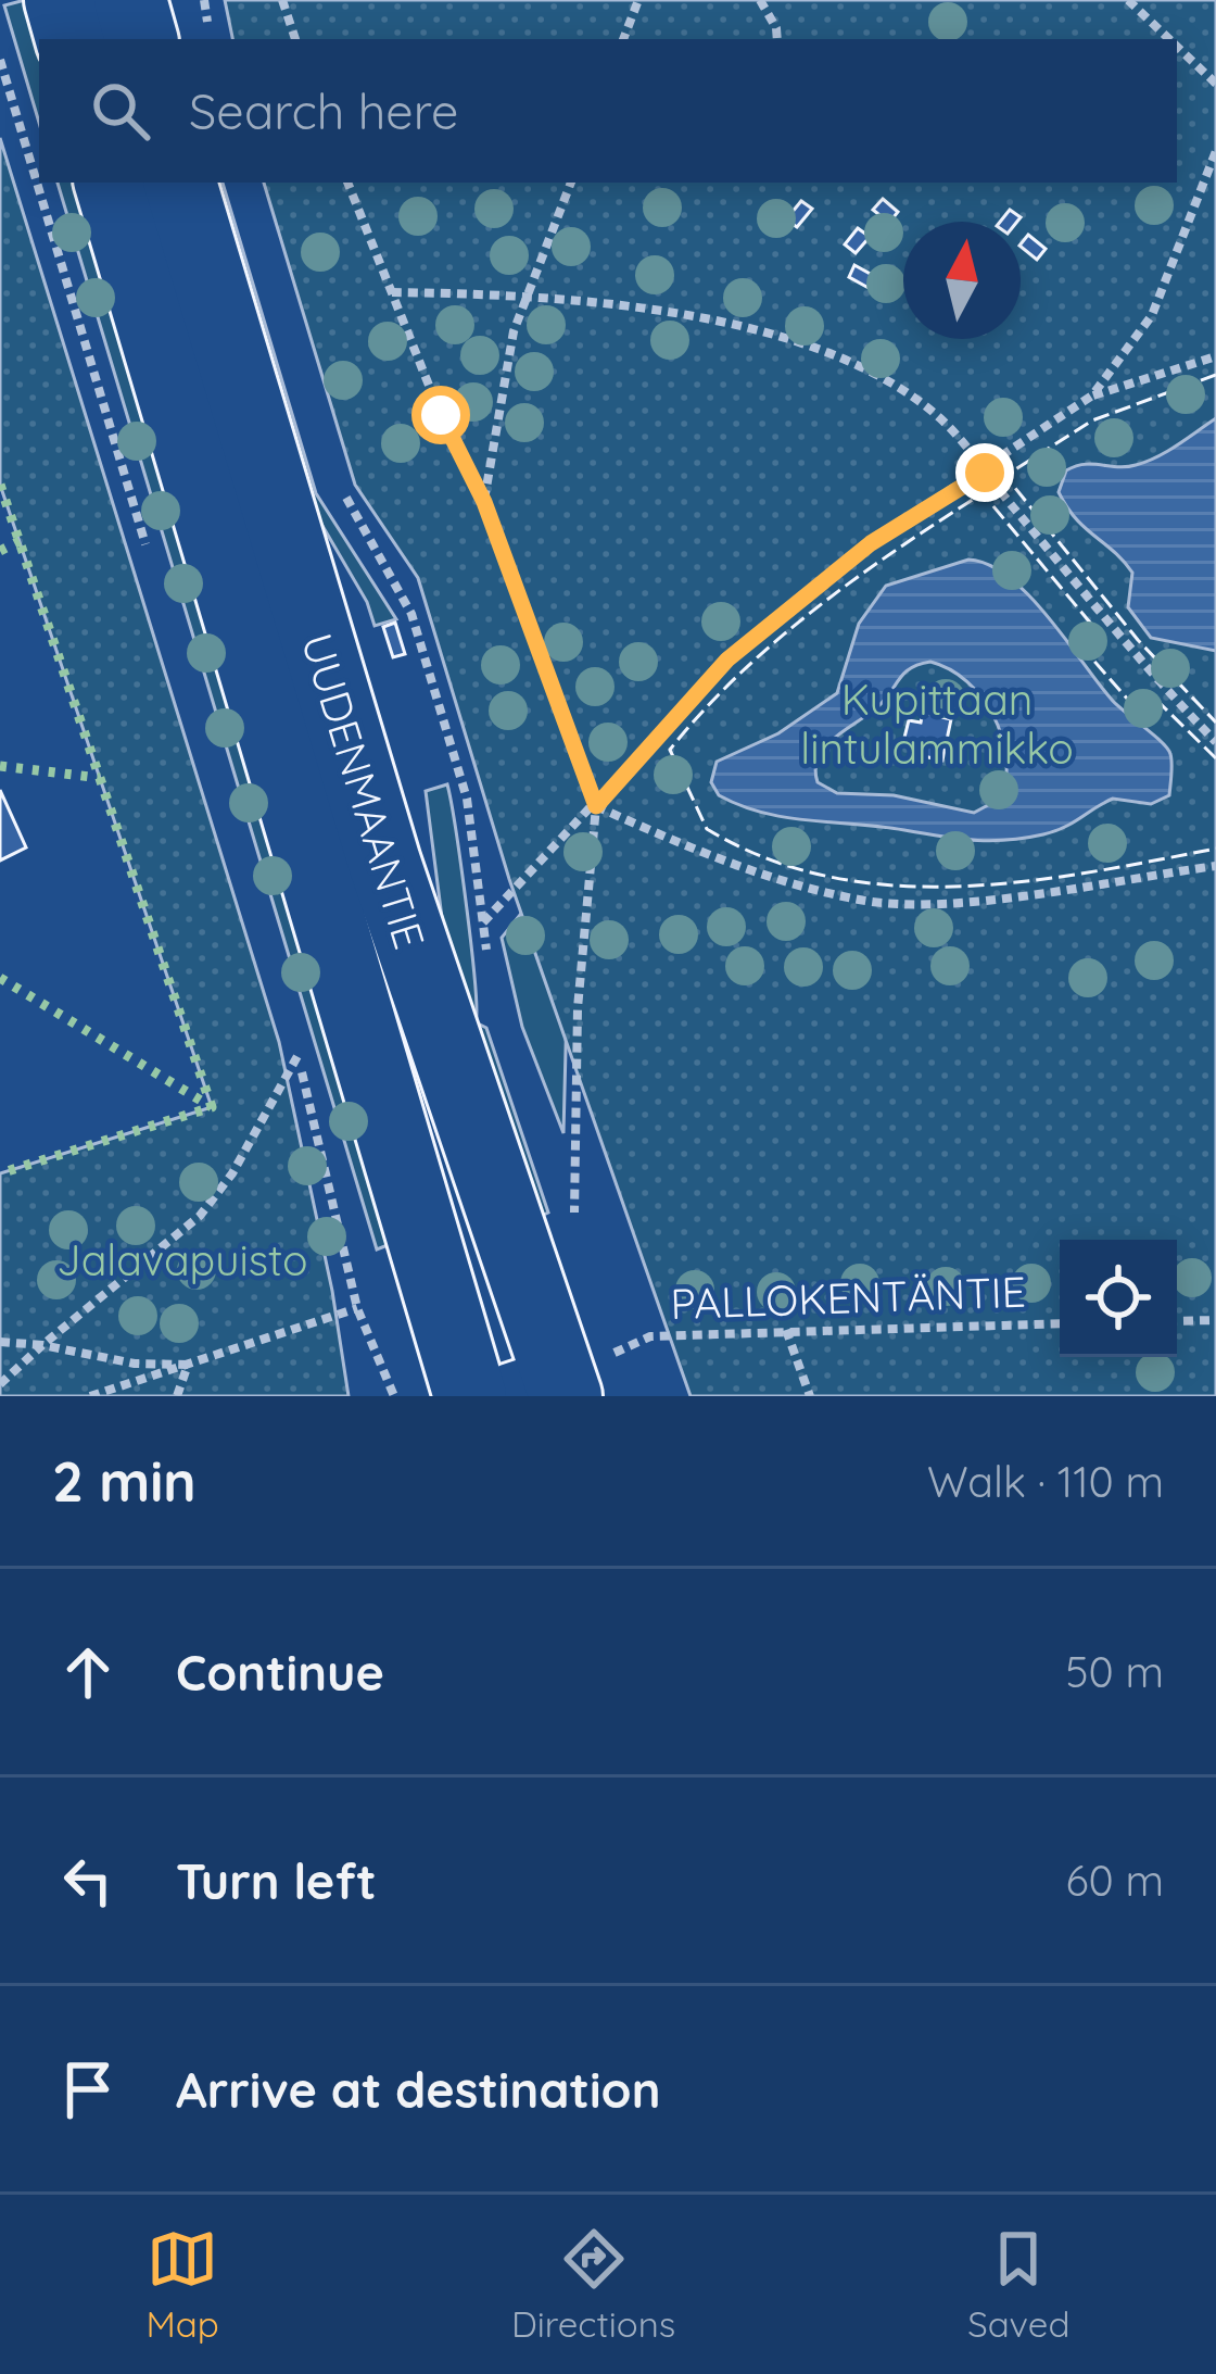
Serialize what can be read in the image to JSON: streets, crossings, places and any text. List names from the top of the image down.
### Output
{
  "streets": {
    "main road": ["UUDENMAANTIE"],
    "path": ["PALLOKENTÄNTIE"]
  },
  "crossings": [
    ["UUDENMAANTIE", "PALLOKENTÄNTIE"]
  ],
  "parks": ["Kupittaan lintulammikko", "Jalavapuisto"],
  "north": "top",
  "page": {
    "search": "Search here",
    "heading": ["2 min", "Walk · 110 m"],
    "list": [
      ["Continue", "50 m"],
      ["Turn left", "60 m"],
      "Arrive at destination"
    ],
    "nav": ["Map", "Directions", "Saved"]
  }
}
